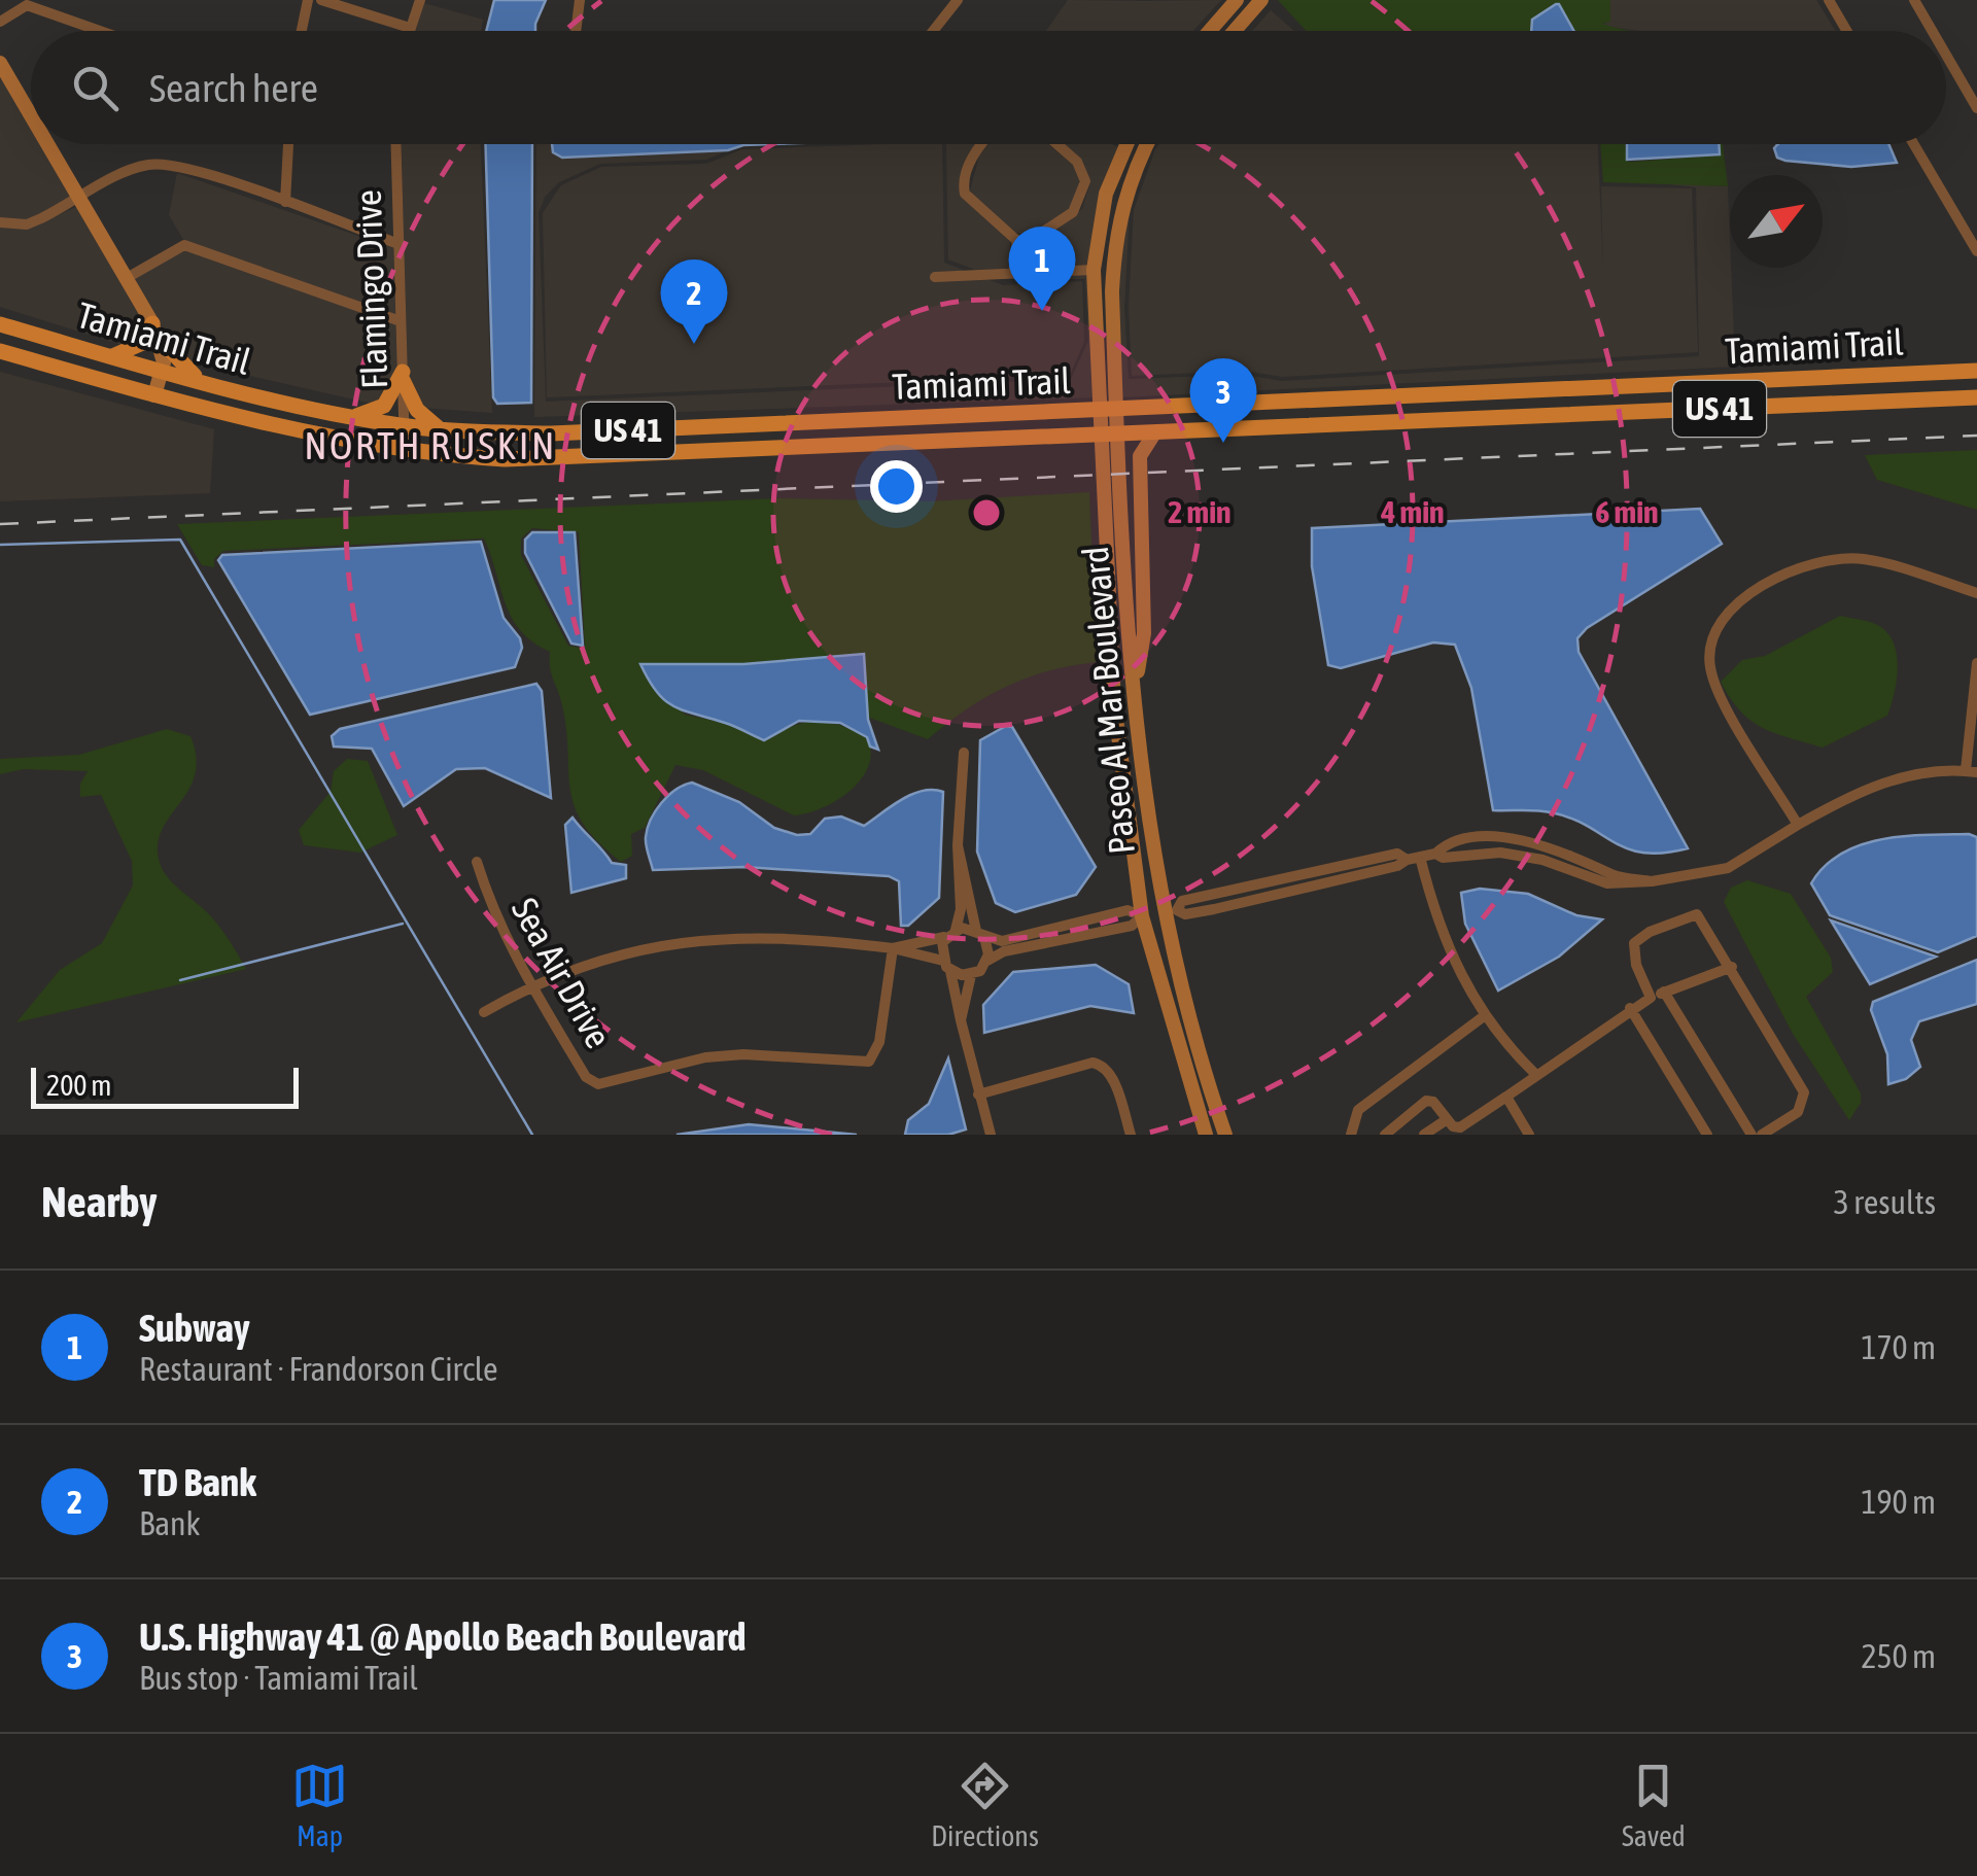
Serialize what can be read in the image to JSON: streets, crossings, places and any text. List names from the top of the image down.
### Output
{
  "streets": {
    "main road": ["Tamiami Trail", "US 41", "Paseo Al Mar Boulevard"],
    "street": ["Flamingo Drive", "Sea Air Drive"]
  },
  "crossings": [
    ["Flamingo Drive", "Tamiami Trail"],
    ["Tamiami Trail", "Paseo Al Mar Boulevard"]
  ],
  "districts": ["NORTH RUSKIN"],
  "scale_bar": "200 m",
  "north": "top right",
  "page": {
    "search": "Search here",
    "pins": ["1", "2", "3"],
    "scale": "200 m",
    "heading": ["Nearby", "3 results"],
    "list": [
      {
        "mark": "1",
        "name": "Subway",
        "note": "Restaurant · Frandorson Circle",
        "value": "170 m"
      },
      {
        "mark": "2",
        "name": "TD Bank",
        "note": "Bank",
        "value": "190 m"
      },
      {
        "mark": "3",
        "name": "U.S. Highway 41 @ Apollo Beach Boulevard",
        "note": "Bus stop · Tamiami Trail",
        "value": "250 m"
      }
    ],
    "nav": ["Map", "Directions", "Saved"]
  },
  "rings": ["2 min", "4 min", "6 min"]
}
